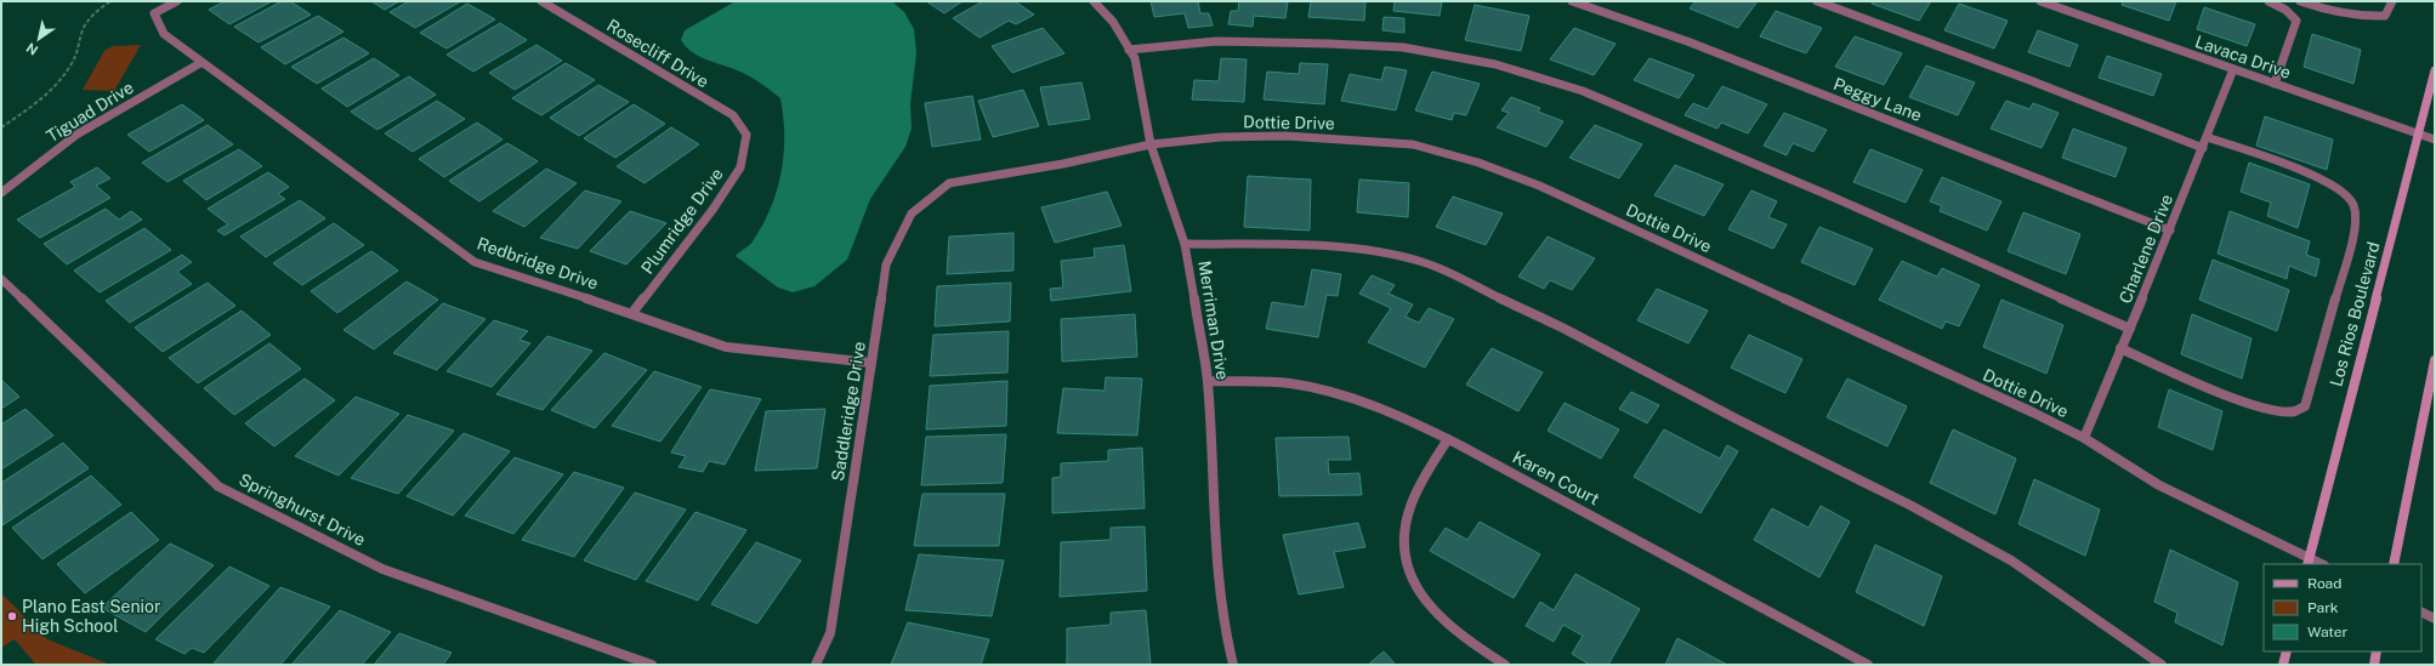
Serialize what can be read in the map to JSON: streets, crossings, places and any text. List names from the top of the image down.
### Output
{
  "streets": {
    "main road": ["Los Rios Boulevard"],
    "street": [
      "Rosecliff Drive",
      "Lavaca Drive",
      "Peggy Lane",
      "Tiguad Drive",
      "Dottie Drive",
      "Plumridge Drive",
      "Charlene Drive",
      "Redbridge Drive",
      "Merriman Drive",
      "Saddleridge Drive",
      "Karen Court",
      "Springhurst Drive"
    ]
  },
  "crossings": [
    ["Rosecliff Drive", "Plumridge Drive"],
    ["Lavaca Drive", "Charlene Drive"],
    ["Lavaca Drive", "Los Rios Boulevard"],
    ["Peggy Lane", "Charlene Drive"],
    ["Tiguad Drive", "Redbridge Drive"],
    ["Dottie Drive", "Charlene Drive"],
    ["Dottie Drive", "Los Rios Boulevard"],
    ["Dottie Drive", "Merriman Drive"],
    ["Dottie Drive", "Saddleridge Drive"],
    ["Plumridge Drive", "Redbridge Drive"],
    ["Redbridge Drive", "Saddleridge Drive"],
    ["Merriman Drive", "Karen Court"]
  ],
  "places": ["Plano East Senior High School"],
  "legend": ["Road", "Park", "Water"],
  "north": "bottom left"
}
